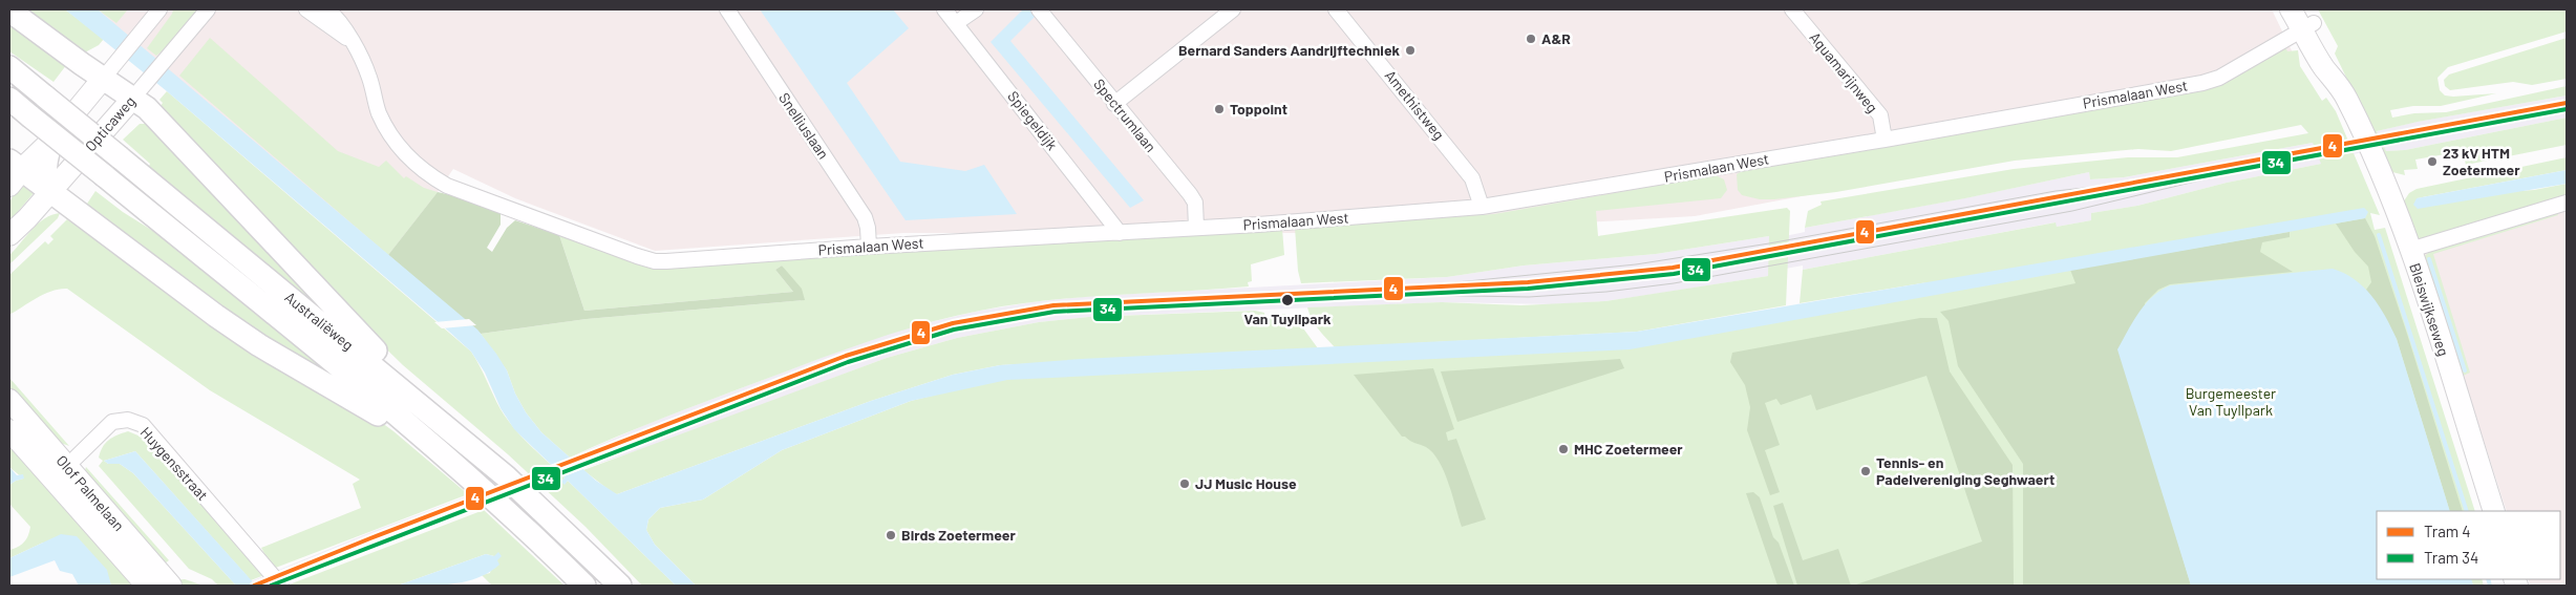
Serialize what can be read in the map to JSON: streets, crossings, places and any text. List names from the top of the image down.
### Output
{
  "streets": {
    "main road": ["Australiëweg"],
    "street": [
      "Aquamarijnweg",
      "Prismalaan West",
      "Amethistweg",
      "Spectrumlaan",
      "Spiegeldijk",
      "Opticaweg",
      "Snelliuslaan",
      "Bleiswijkseweg",
      "Huygensstraat",
      "Olof Palmelaan"
    ]
  },
  "crossings": [
    ["Aquamarijnweg", "Prismalaan West"],
    ["Prismalaan West", "Amethistweg"],
    ["Prismalaan West", "Spectrumlaan"],
    ["Prismalaan West", "Spiegeldijk"],
    ["Prismalaan West", "Snelliuslaan"],
    ["Prismalaan West", "Bleiswijkseweg"],
    ["Huygensstraat", "Olof Palmelaan"]
  ],
  "parks": ["Burgemeester Van Tuyllpark"],
  "places": [
    "A&R",
    "Bernard Sanders Aandrijftechniek",
    "Toppoint",
    "23 kV HTM Zoetermeer",
    "Van Tuyllpark",
    "MHC Zoetermeer",
    "Tennis- en Padelvereniging Seghwaert",
    "JJ Music House",
    "Birds Zoetermeer"
  ],
  "lines": ["tram line 4", "tram line 34"],
  "legend": ["Tram 4", "Tram 34"]
}
